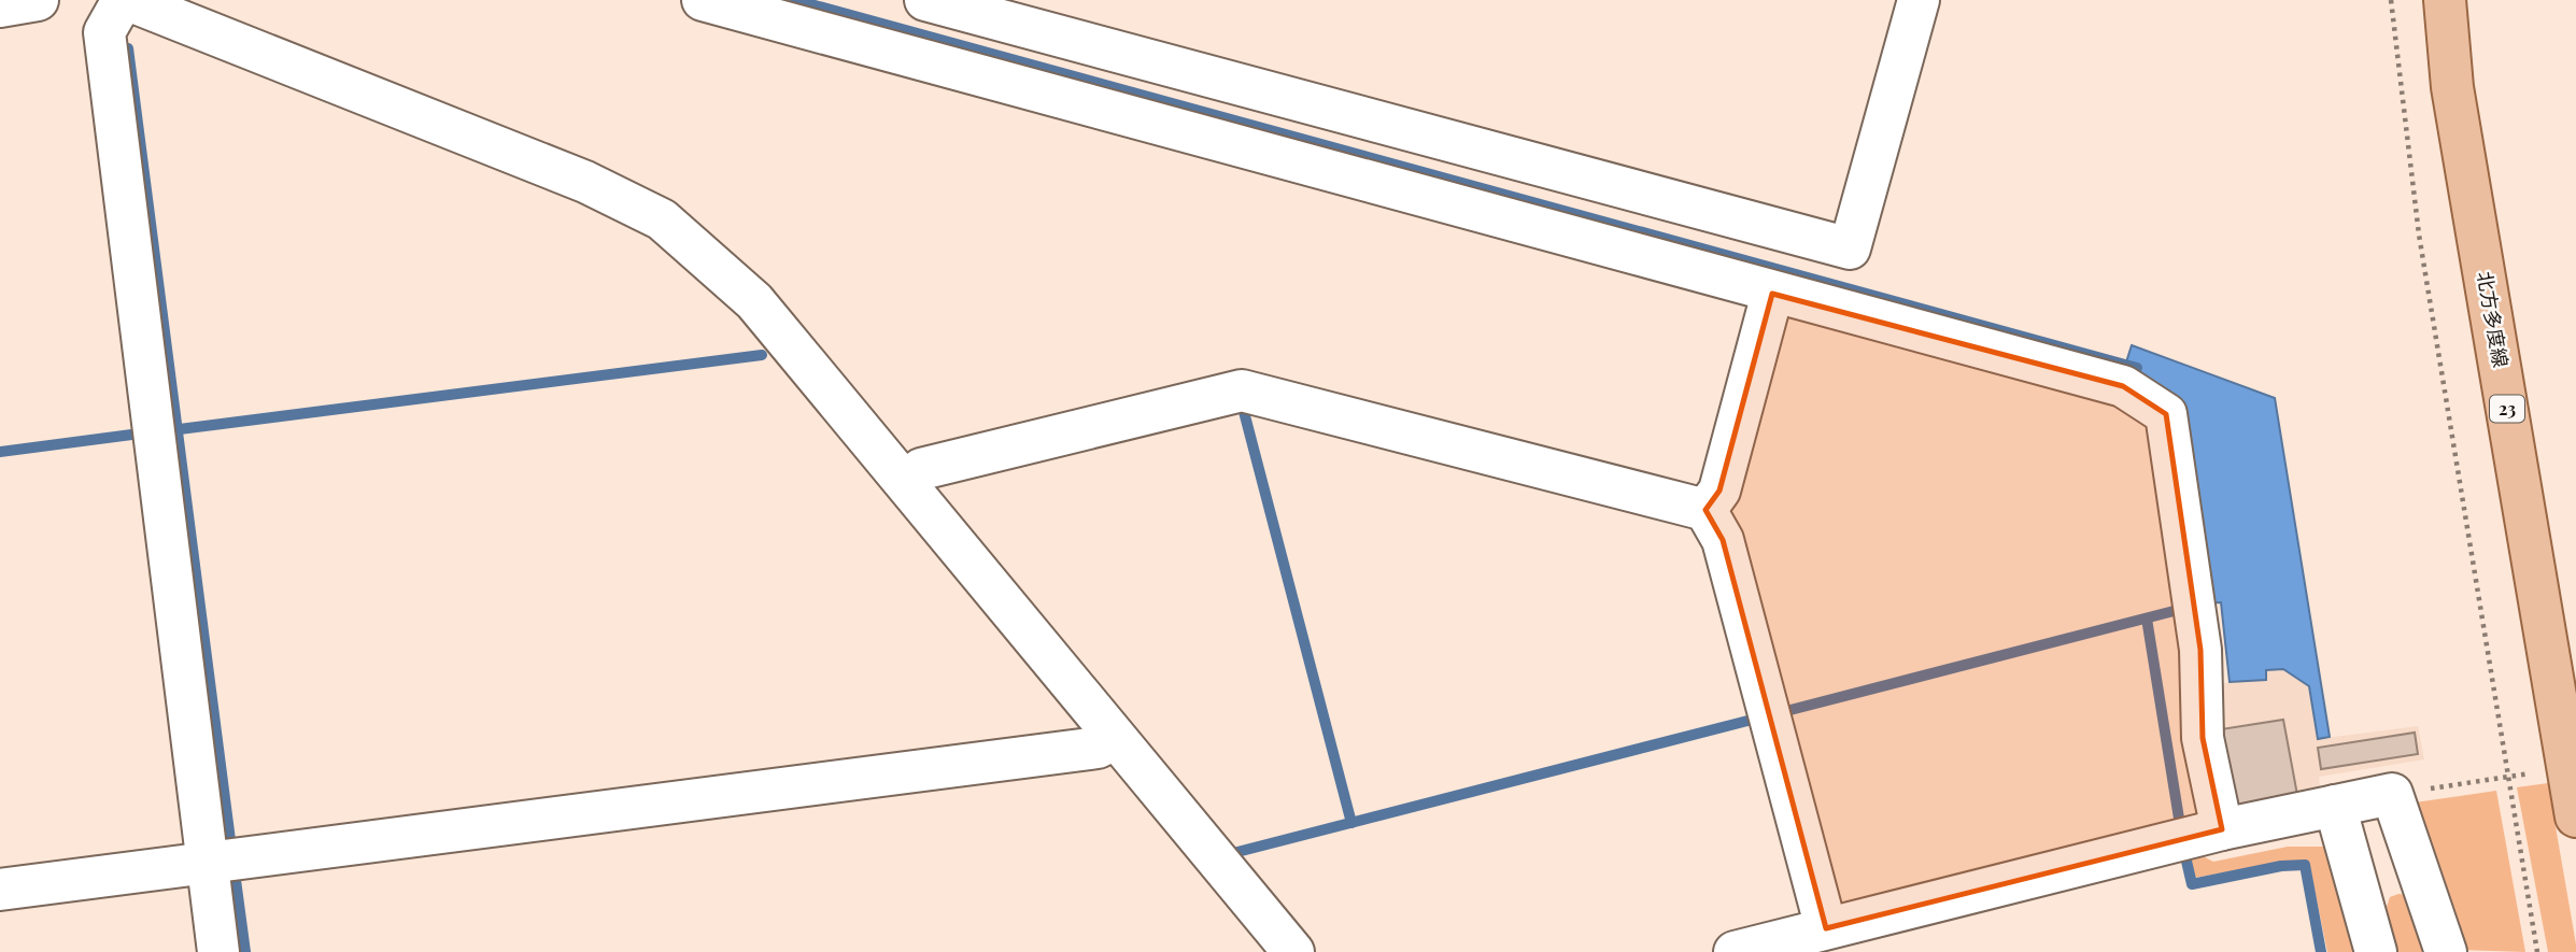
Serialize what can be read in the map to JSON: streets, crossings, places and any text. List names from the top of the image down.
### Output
{
  "streets": {
    "main road": ["北方多度線", "23"]
  }
}
